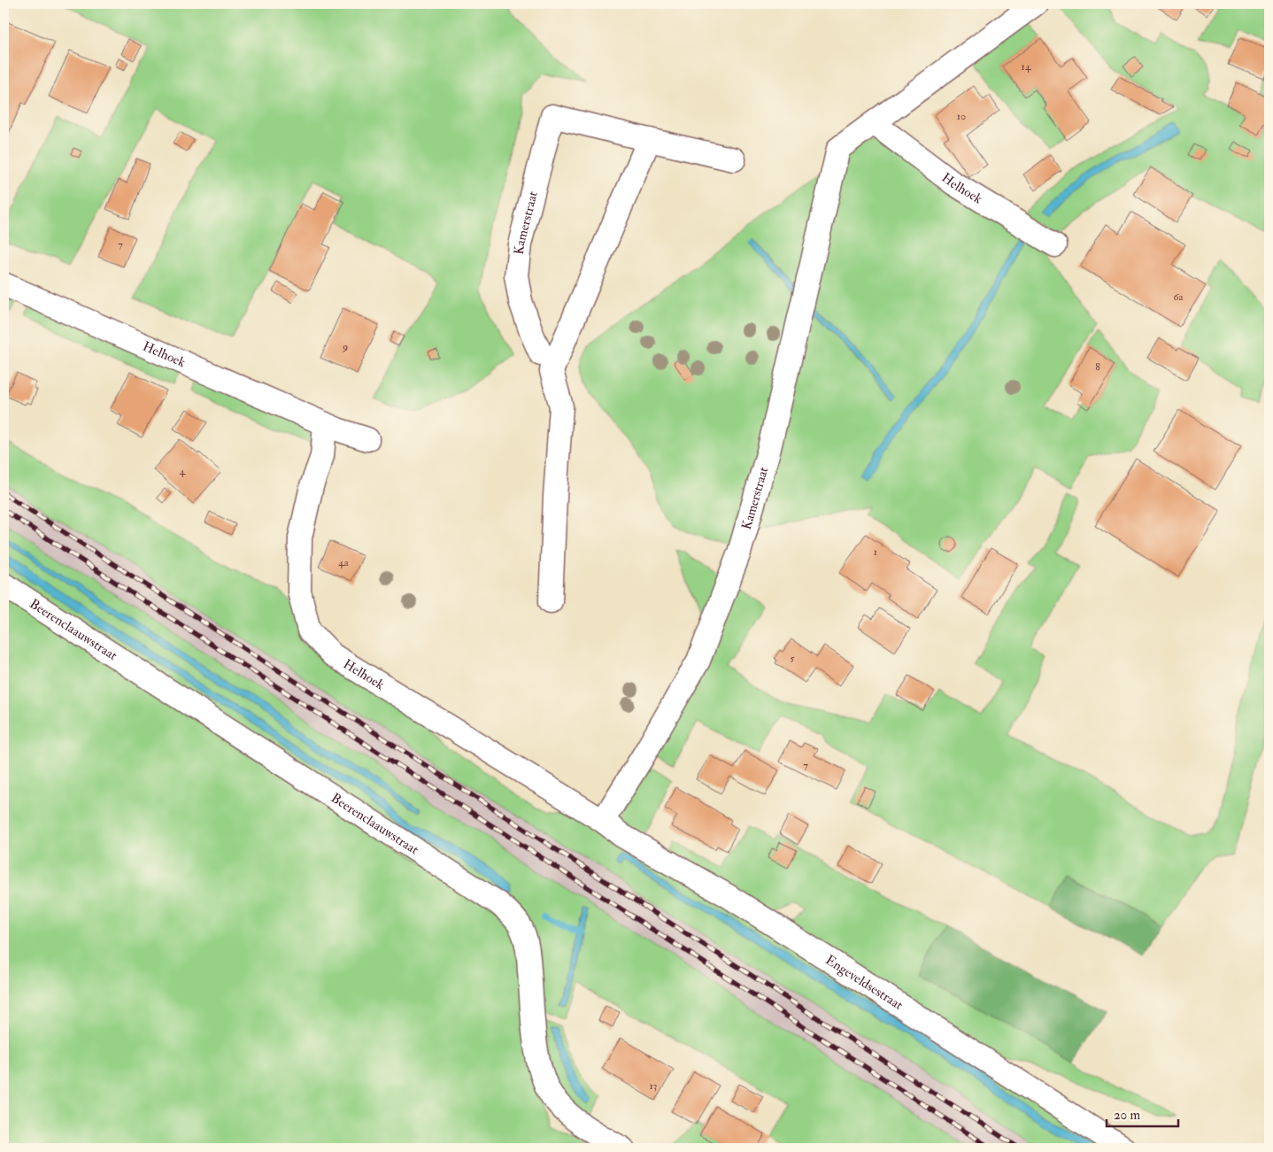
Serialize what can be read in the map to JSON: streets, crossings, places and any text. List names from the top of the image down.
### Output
{
  "streets": {
    "street": [
      "Helhoek",
      "Kamerstraat",
      "Beerenclaauwstraat",
      "Engeveldsestraat"
    ]
  },
  "crossings": [
    ["Helhoek", "Kamerstraat"],
    ["Helhoek", "Engeveldsestraat"],
    ["Kamerstraat", "Engeveldsestraat"]
  ],
  "house_numbers": [
    "14",
    "10",
    "7",
    "6a",
    "9",
    "8",
    "4",
    "1",
    "4a",
    "5",
    "7",
    "13"
  ],
  "scale_bar": "20 m"
}
